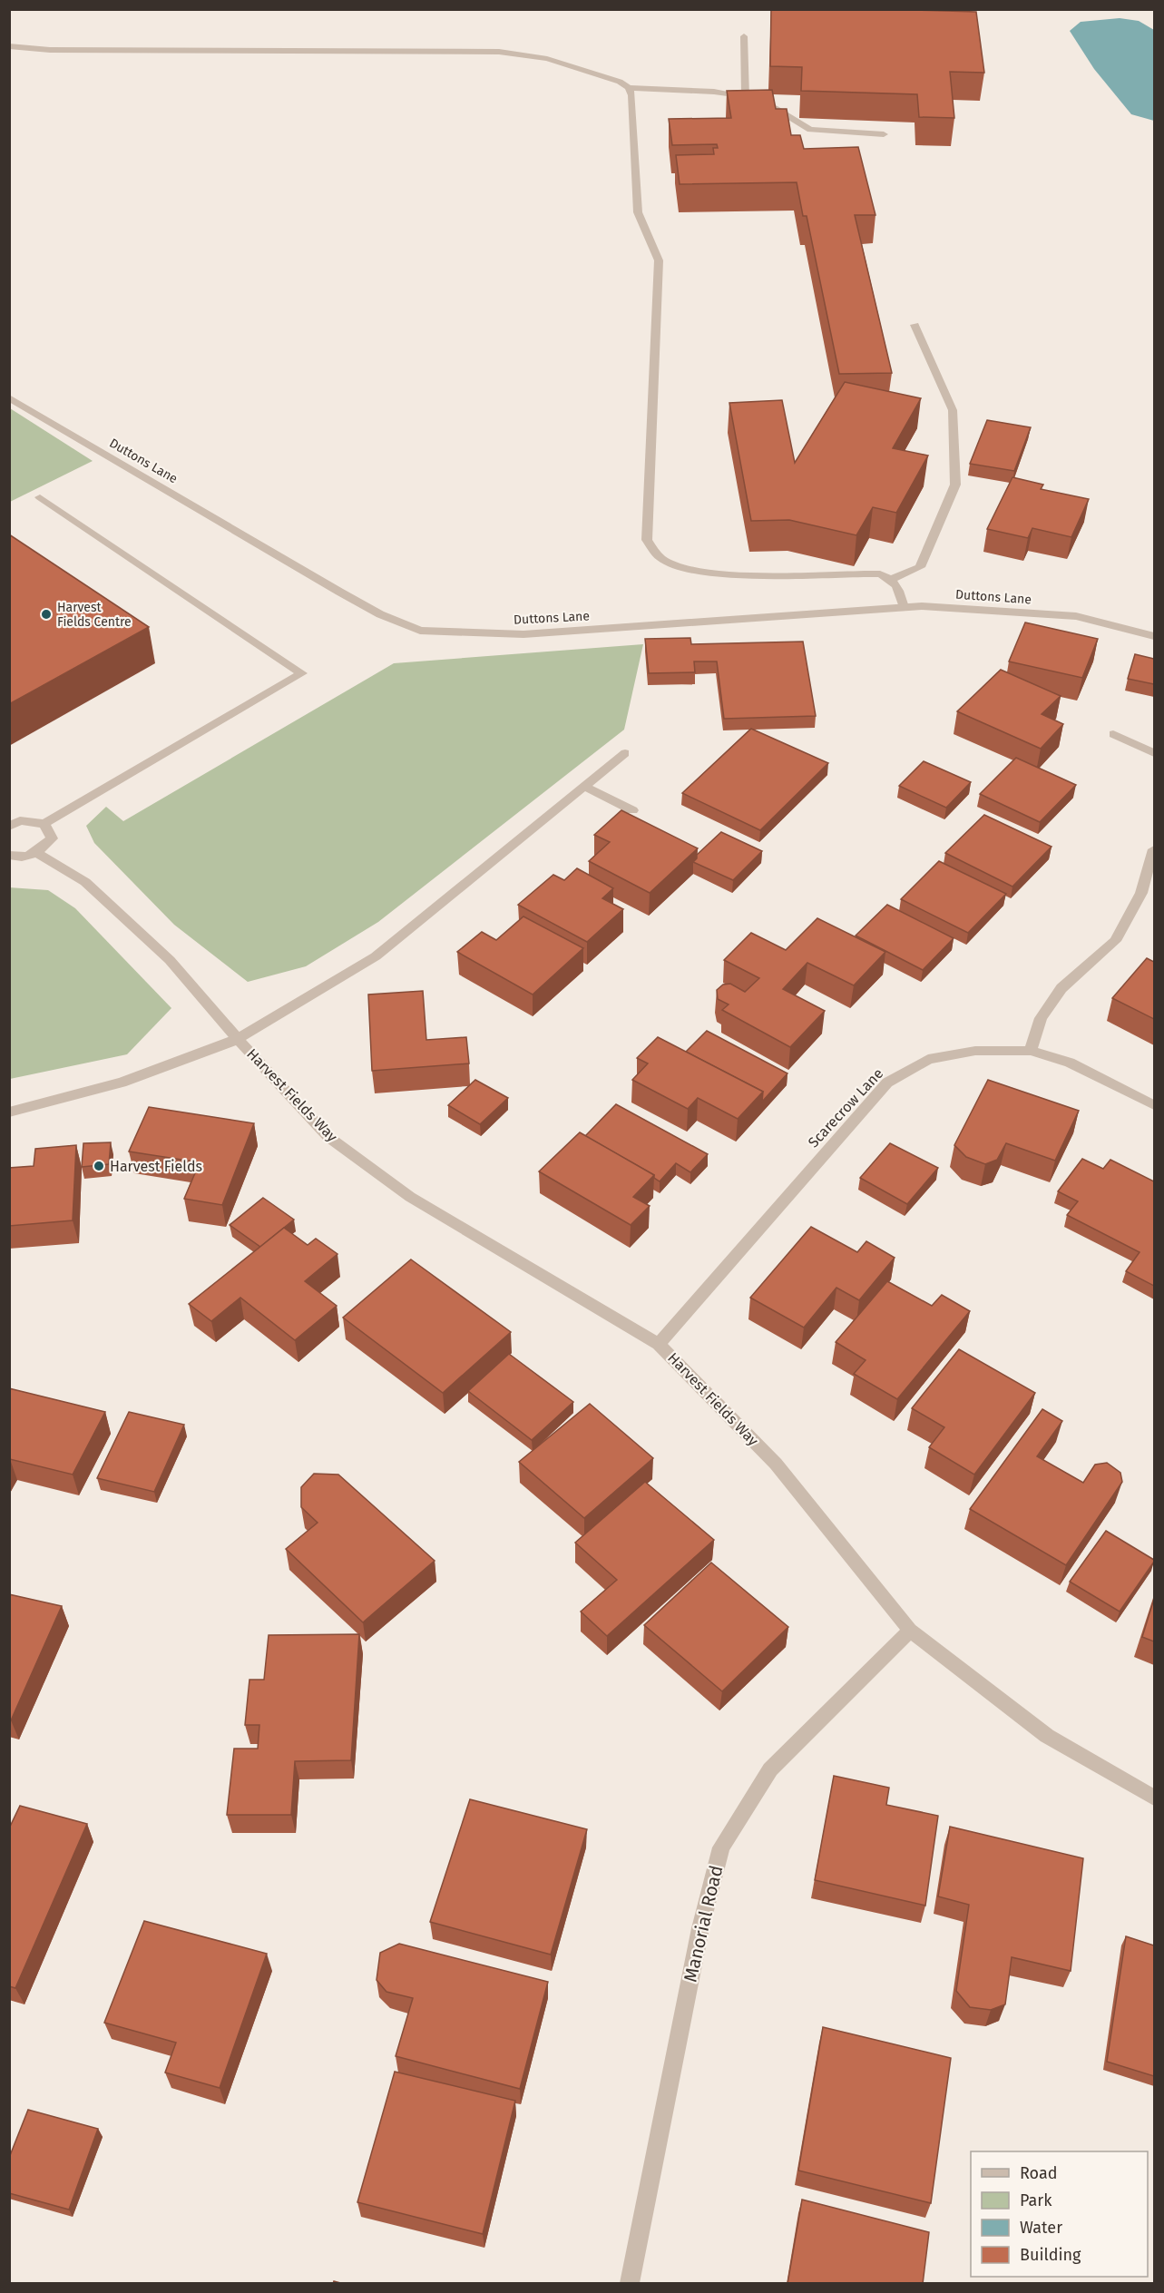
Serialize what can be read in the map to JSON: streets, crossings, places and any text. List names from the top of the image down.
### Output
{
  "streets": {
    "street": [
      "Duttons Lane",
      "Harvest Fields Way",
      "Scarecrow Lane",
      "Manorial Road"
    ]
  },
  "crossings": [
    ["Harvest Fields Way", "Scarecrow Lane"],
    ["Harvest Fields Way", "Manorial Road"]
  ],
  "places": ["Harvest Fields Centre", "Harvest Fields"],
  "legend": [
    "Road",
    "Park",
    "Water",
    "Building"
  ]
}
